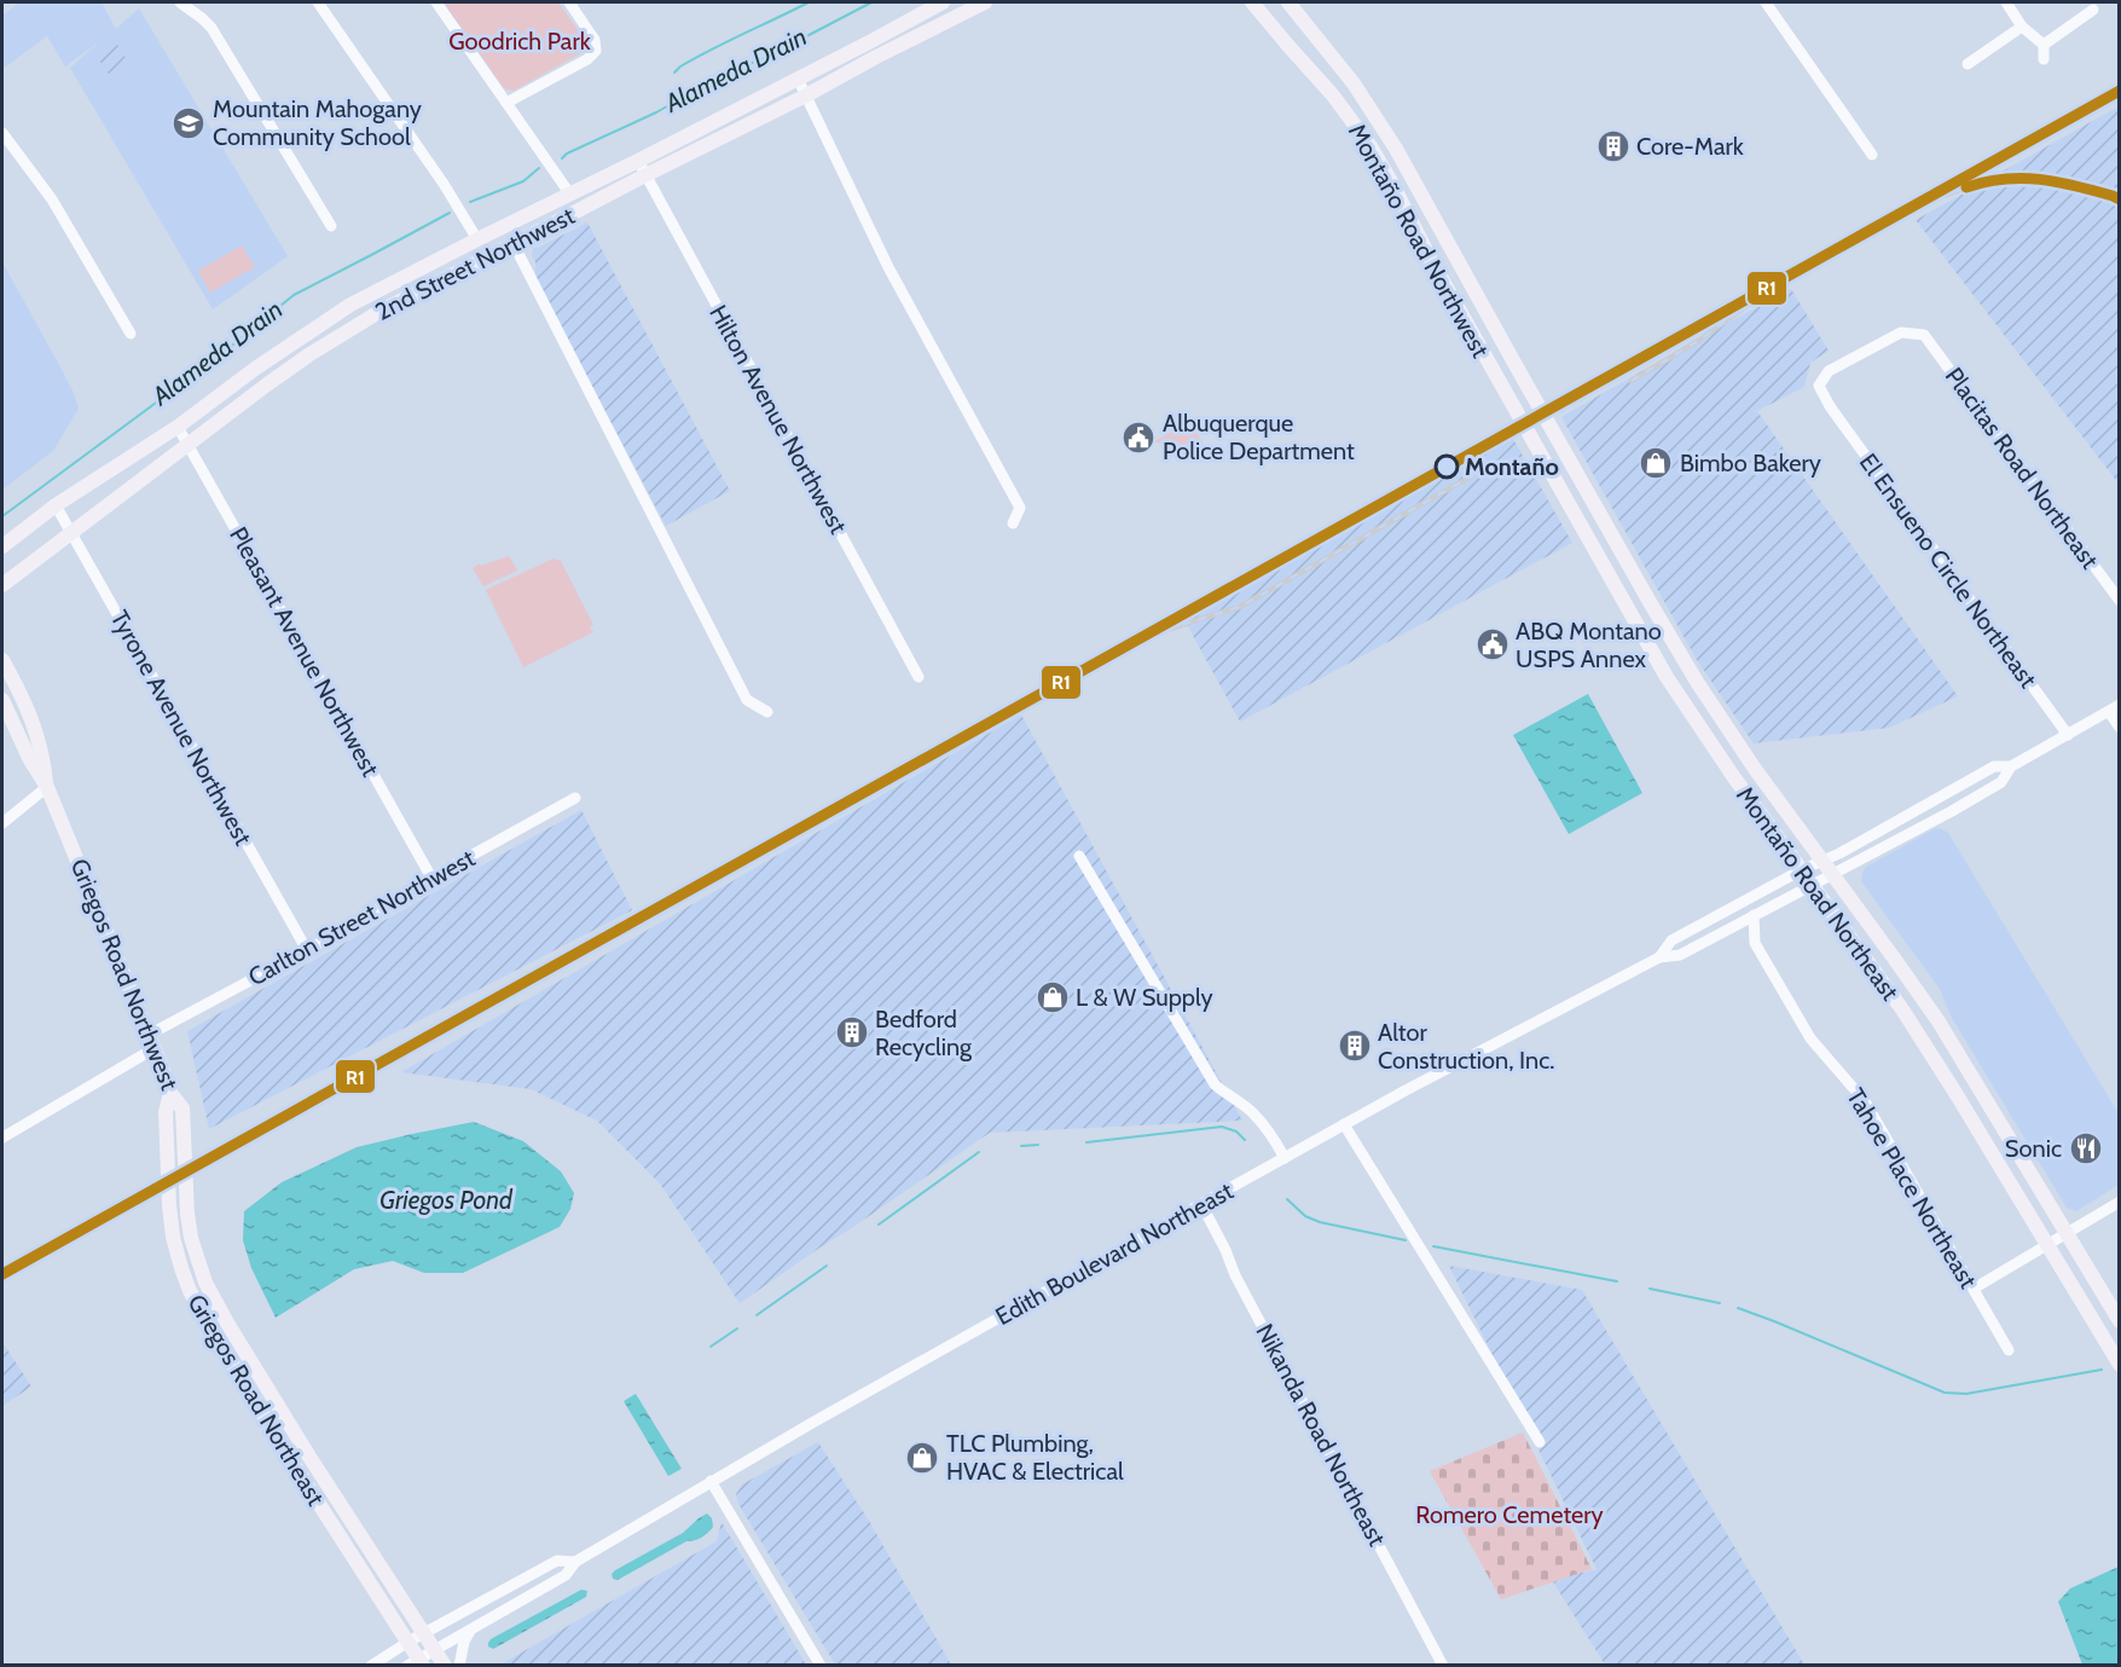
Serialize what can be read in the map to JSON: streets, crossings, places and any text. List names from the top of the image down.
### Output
{
  "streets": {
    "main road": [
      "Montaño Road Northwest",
      "2nd Street Northwest",
      "Montaño Road Northeast",
      "Griegos Road Northwest",
      "Griegos Road Northeast"
    ],
    "street": [
      "Hilton Avenue Northwest",
      "Placitas Road Northeast",
      "El Ensueno Circle Northeast",
      "Pleasant Avenue Northwest",
      "Tyrone Avenue Northwest",
      "Carlton Street Northwest",
      "Tahoe Place Northeast",
      "Edith Boulevard Northeast",
      "Nikanda Road Northeast"
    ]
  },
  "crossings": [
    ["Montaño Road Northwest", "Montaño Road Northeast"],
    ["2nd Street Northwest", "Hilton Avenue Northwest"],
    ["2nd Street Northwest", "Pleasant Avenue Northwest"],
    ["2nd Street Northwest", "Tyrone Avenue Northwest"],
    ["Placitas Road Northeast", "El Ensueno Circle Northeast"],
    ["El Ensueno Circle Northeast", "Edith Boulevard Northeast"],
    ["Pleasant Avenue Northwest", "Carlton Street Northwest"],
    ["Tyrone Avenue Northwest", "Carlton Street Northwest"],
    ["Montaño Road Northeast", "Edith Boulevard Northeast"],
    ["Carlton Street Northwest", "Griegos Road Northwest"],
    ["Griegos Road Northwest", "Griegos Road Northeast"],
    ["Tahoe Place Northeast", "Edith Boulevard Northeast"],
    ["Edith Boulevard Northeast", "Griegos Road Northeast"],
    ["Edith Boulevard Northeast", "Nikanda Road Northeast"]
  ],
  "water": ["Alameda Drain", "Griegos Pond"],
  "parks": ["Goodrich Park", "Romero Cemetery"],
  "places": {
    "school or university": ["Mountain Mahogany Community School"],
    "building": ["Core-Mark", "Bedford Recycling", "Altor Construction, Inc."],
    "public building": ["Albuquerque Police Department", "ABQ Montano USPS Annex"],
    "shop": ["Bimbo Bakery", "L & W Supply", "TLC Plumbing, HVAC & Electrical"],
    "other": ["Montaño"],
    "restaurant": ["Sonic"]
  },
  "lines": ["transit line R1"]
}
